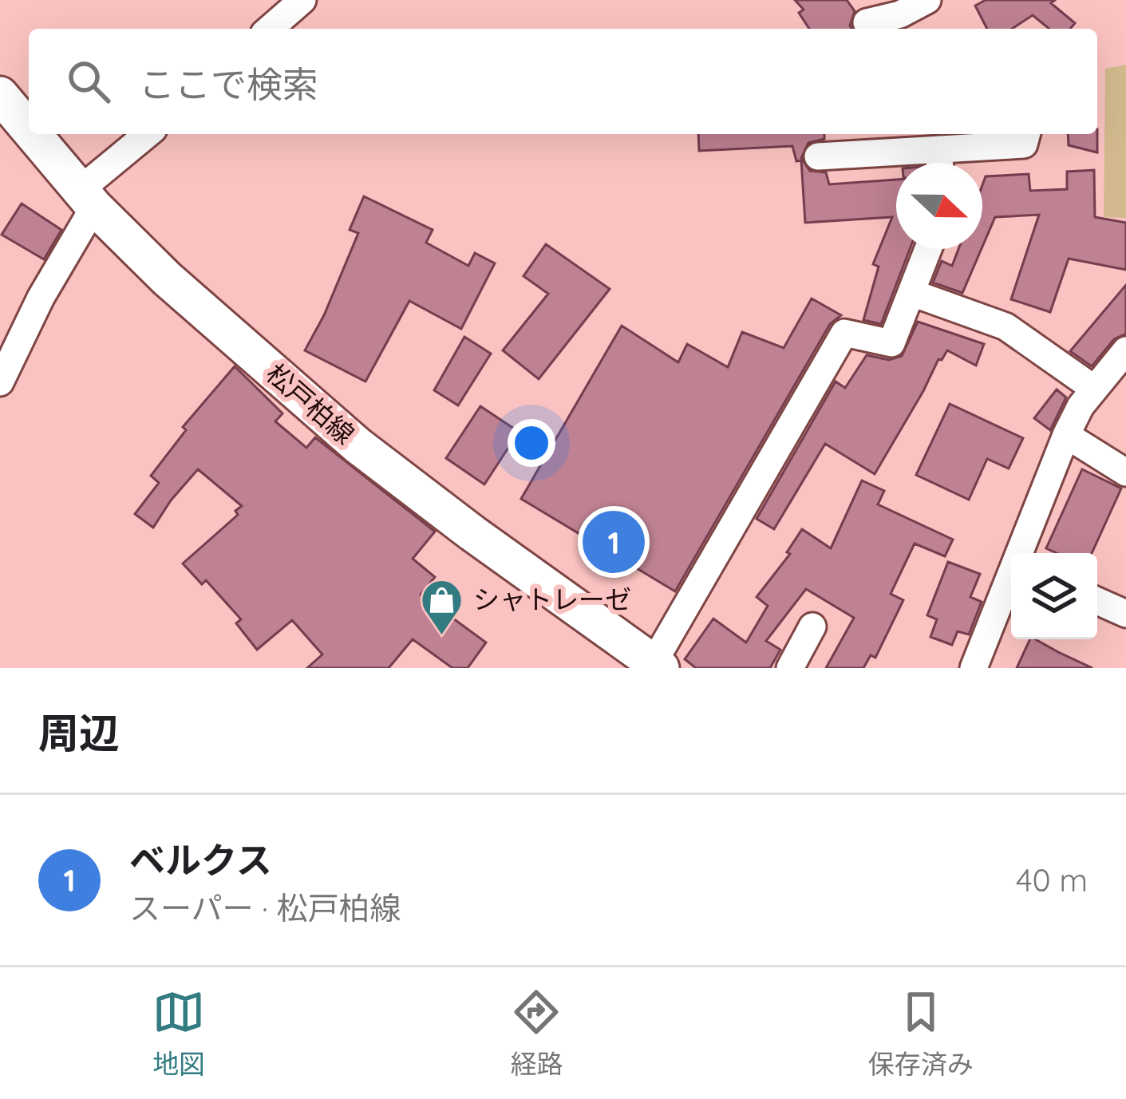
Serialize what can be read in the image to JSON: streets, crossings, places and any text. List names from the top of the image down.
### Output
{
  "streets": {
    "main road": ["松戸柏線"]
  },
  "places": {
    "shop": ["シャトレーゼ"]
  },
  "north": "right",
  "page": {
    "search": "ここで検索",
    "pins": "1",
    "heading": "周辺",
    "list": [
      {
        "mark": "1",
        "name": "ベルクス",
        "note": "スーパー · 松戸柏線",
        "value": "40 m"
      }
    ],
    "nav": ["地図", "経路", "保存済み"]
  }
}
